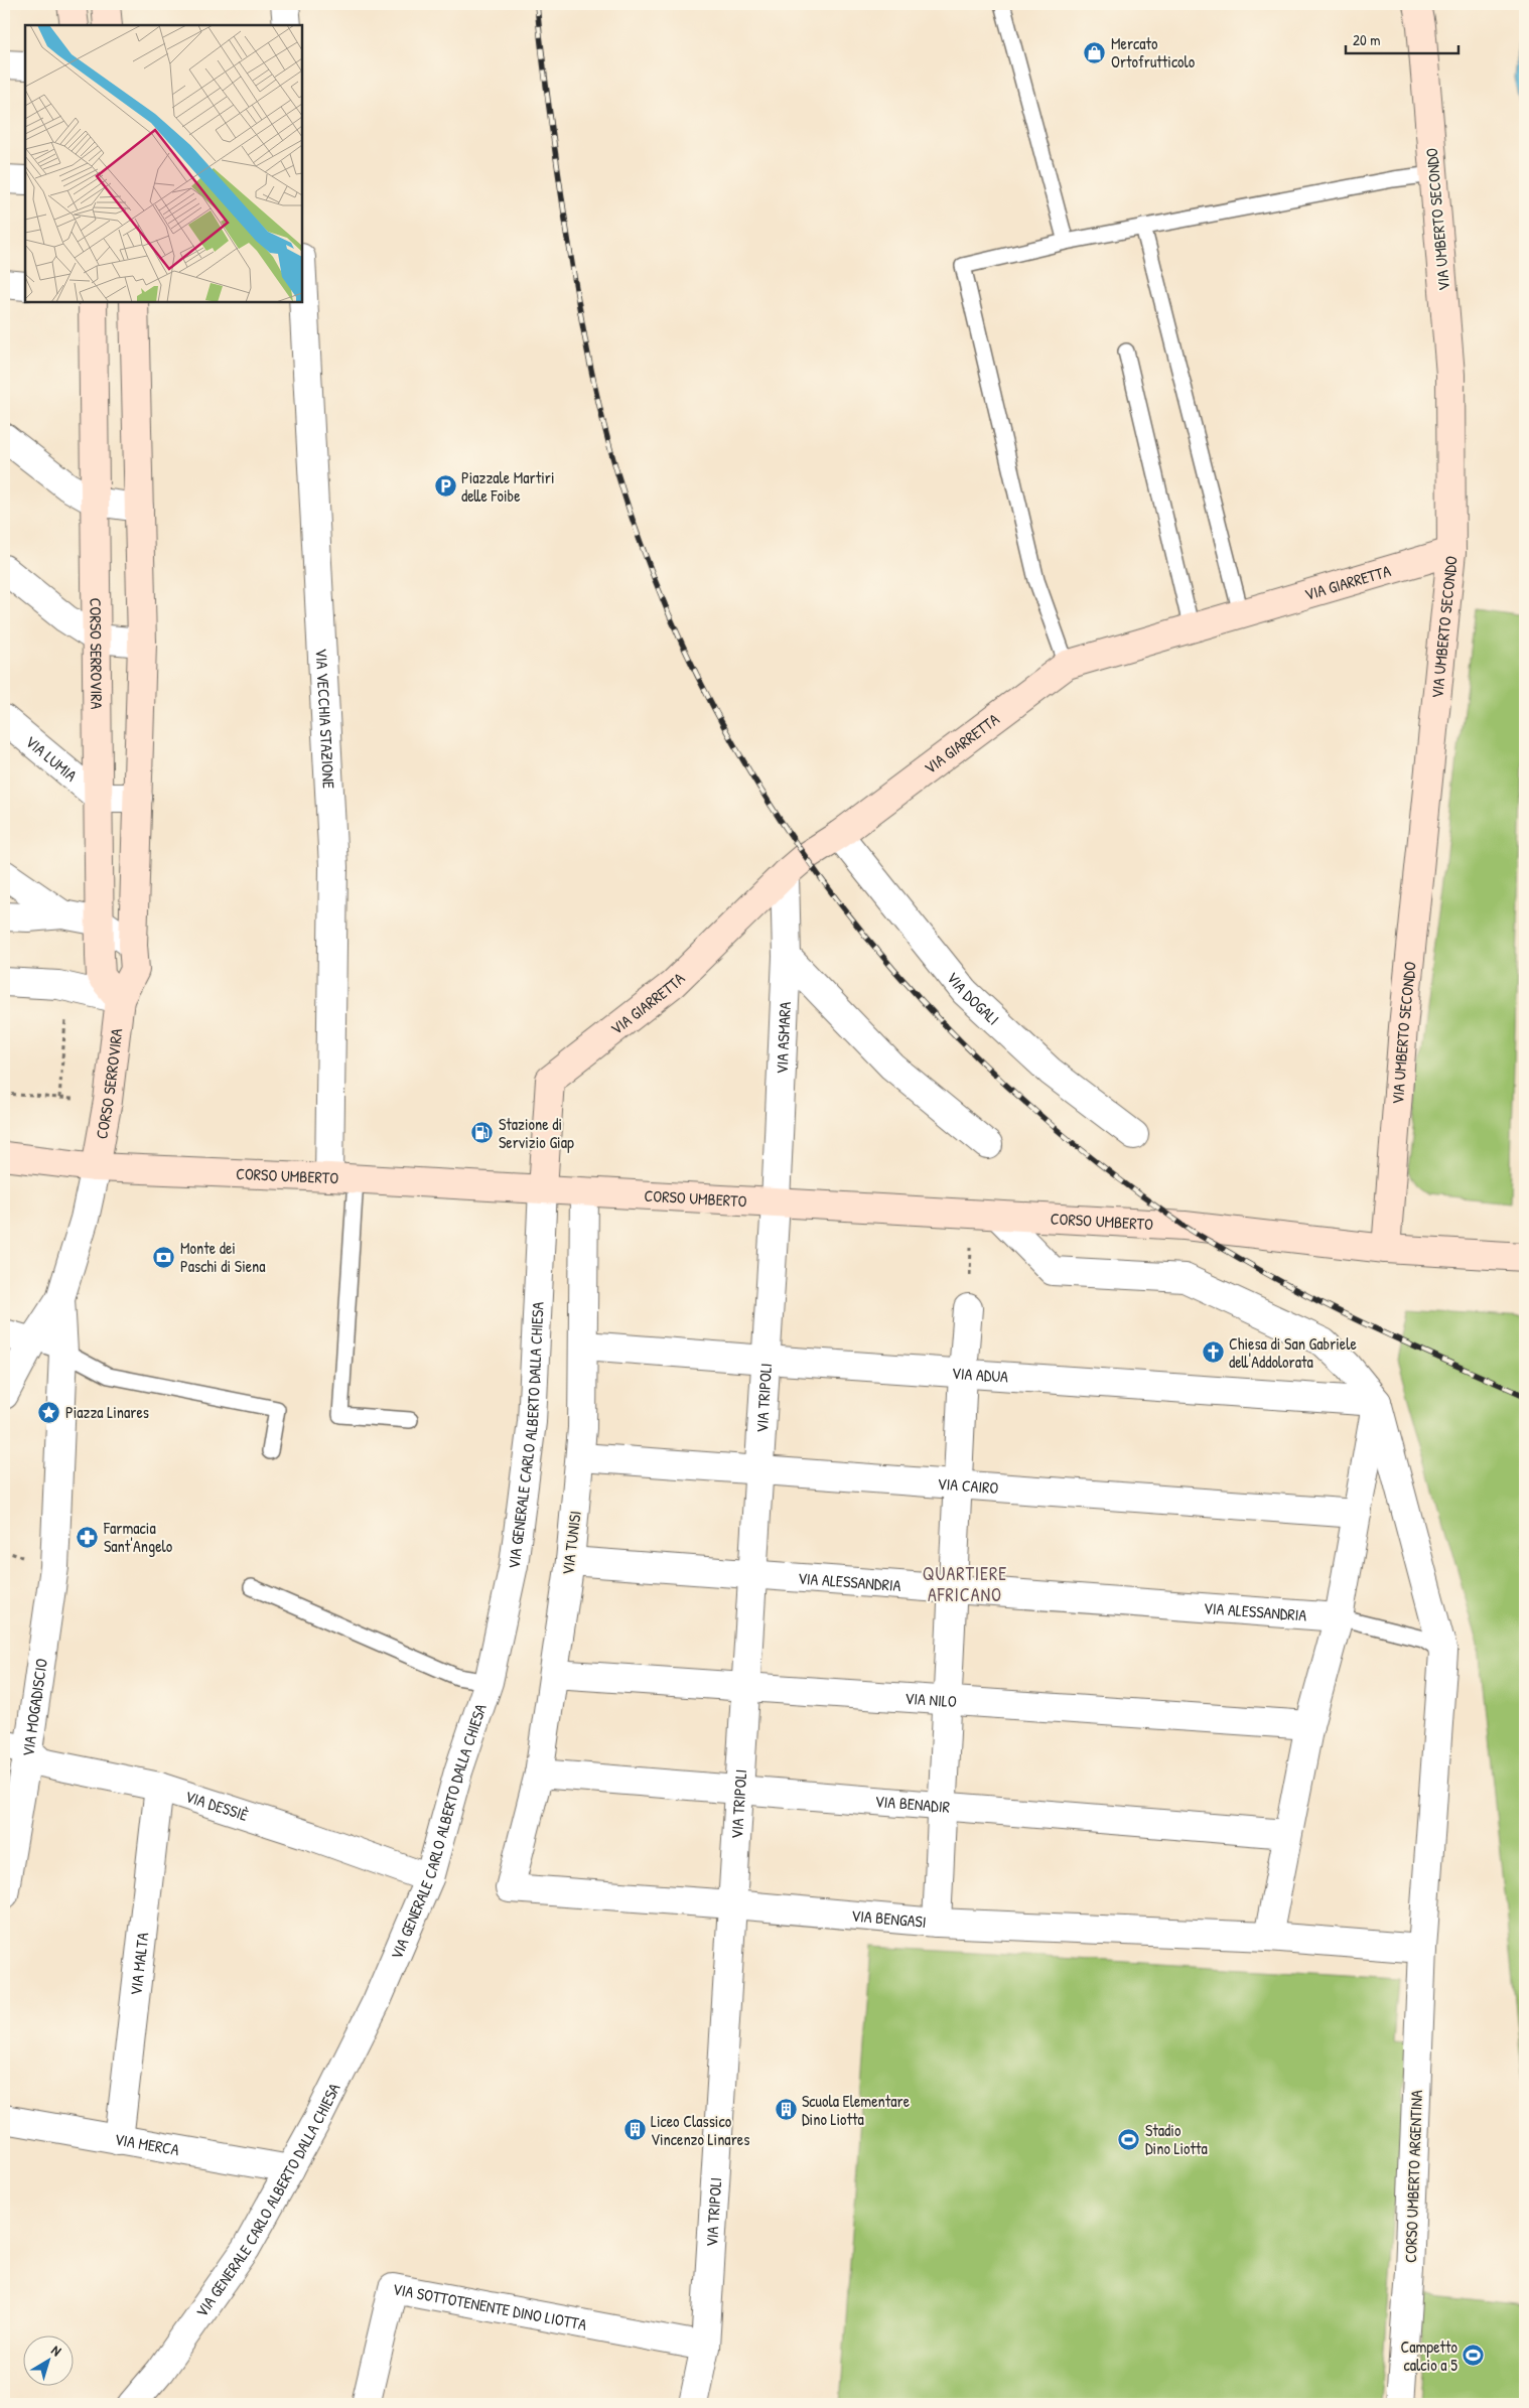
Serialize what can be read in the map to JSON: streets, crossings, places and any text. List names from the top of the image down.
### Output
{
  "streets": {
    "main road": [
      "VIA UMBERTO SECONDO",
      "VIA GIARRETTA",
      "CORSO SERROVIRA",
      "CORSO UMBERTO"
    ],
    "street": [
      "VIA VECCHIA STAZIONE",
      "VIA LUMIA",
      "VIA DOGALI",
      "VIA ASMARA",
      "VIA ADUA",
      "VIA TRIPOLI",
      "VIA GENERALE CARLO ALBERTO DALLA CHIESA",
      "VIA CAIRO",
      "VIA TUNISI",
      "VIA ALESSANDRIA",
      "VIA NILO",
      "VIA MOGADISCIO",
      "VIA BENADIR",
      "VIA DESSIÈ",
      "VIA BENGASI",
      "VIA MALTA",
      "VIA MERCA",
      "CORSO UMBERTO ARGENTINA",
      "VIA SOTTOTENENTE DINO LIOTTA"
    ]
  },
  "crossings": [
    ["VIA UMBERTO SECONDO", "VIA GIARRETTA"],
    ["VIA UMBERTO SECONDO", "CORSO UMBERTO"],
    ["VIA GIARRETTA", "VIA DOGALI"],
    ["VIA GIARRETTA", "VIA ASMARA"],
    ["VIA GIARRETTA", "CORSO UMBERTO"],
    ["VIA GIARRETTA", "VIA GENERALE CARLO ALBERTO DALLA CHIESA"],
    ["CORSO SERROVIRA", "VIA LUMIA"],
    ["CORSO SERROVIRA", "CORSO UMBERTO"],
    ["VIA VECCHIA STAZIONE", "CORSO UMBERTO"],
    ["VIA ASMARA", "CORSO UMBERTO"],
    ["VIA ASMARA", "VIA TRIPOLI"],
    ["CORSO UMBERTO", "VIA TRIPOLI"],
    ["CORSO UMBERTO", "VIA GENERALE CARLO ALBERTO DALLA CHIESA"],
    ["CORSO UMBERTO", "VIA TUNISI"],
    ["VIA ADUA", "VIA TRIPOLI"],
    ["VIA ADUA", "VIA TUNISI"],
    ["VIA ADUA", "CORSO UMBERTO ARGENTINA"],
    ["VIA TRIPOLI", "VIA CAIRO"],
    ["VIA TRIPOLI", "VIA ALESSANDRIA"],
    ["VIA TRIPOLI", "VIA NILO"],
    ["VIA TRIPOLI", "VIA BENADIR"],
    ["VIA TRIPOLI", "VIA BENGASI"],
    ["VIA TRIPOLI", "VIA SOTTOTENENTE DINO LIOTTA"],
    ["VIA GENERALE CARLO ALBERTO DALLA CHIESA", "VIA DESSIÈ"],
    ["VIA GENERALE CARLO ALBERTO DALLA CHIESA", "VIA MERCA"],
    ["VIA CAIRO", "VIA TUNISI"],
    ["VIA TUNISI", "VIA ALESSANDRIA"],
    ["VIA TUNISI", "VIA NILO"],
    ["VIA TUNISI", "VIA BENADIR"],
    ["VIA TUNISI", "VIA BENGASI"],
    ["VIA MOGADISCIO", "VIA DESSIÈ"],
    ["VIA DESSIÈ", "VIA MALTA"],
    ["VIA BENGASI", "CORSO UMBERTO ARGENTINA"],
    ["VIA MALTA", "VIA MERCA"]
  ],
  "districts": ["QUARTIERE AFRICANO"],
  "places": {
    "shop": ["Mercato Ortofrutticolo"],
    "parking": ["Piazzale Martiri delle Foibe"],
    "fuel station": ["Stazione di Servizio Giap"],
    "bank": ["Monte dei Paschi di Siena"],
    "church": ["Chiesa di San Gabriele dell'Addolorata"],
    "place": ["Piazza Linares"],
    "pharmacy": ["Farmacia Sant'Angelo"],
    "building": ["Scuola Elementare Dino Liotta", "Liceo Classico Vincenzo Linares"],
    "sports": ["Stadio Dino Liotta", "Campetto calcio a 5"]
  },
  "scale_bar": "20 m",
  "north": "top right"
}
